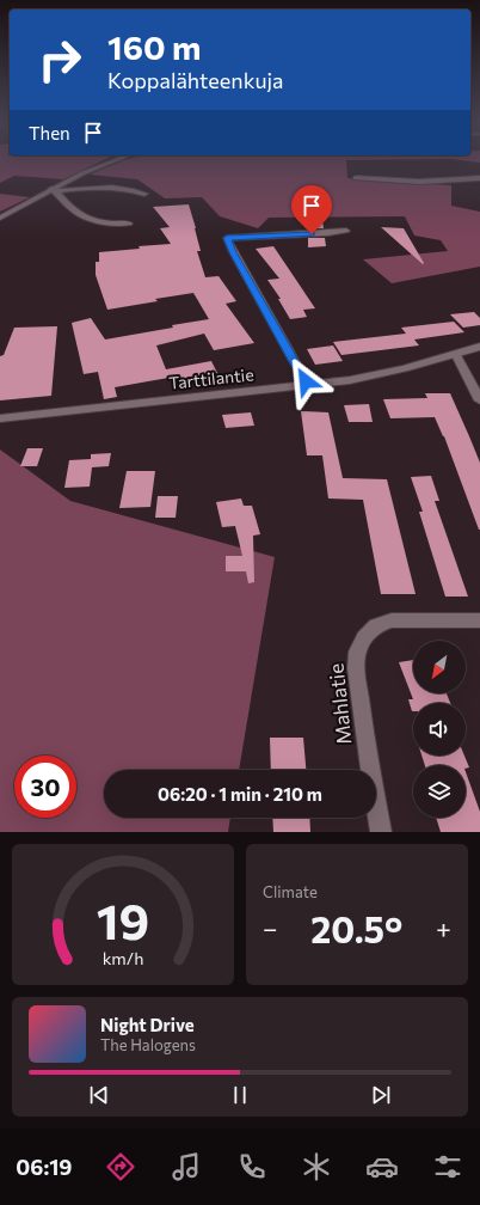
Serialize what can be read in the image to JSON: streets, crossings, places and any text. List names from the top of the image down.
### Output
{
  "streets": {
    "street": ["Tarttilantie", "Mahlatie"]
  },
  "north": "bottom left",
  "page": {
    "turn": ["160 m", "Koppalähteenkuja"],
    "then": "Then",
    "limit": "30",
    "trip": "06:20 · 1 min · 210 m",
    "tile": "Climate",
    "heat": ["−", "20.5°", "+"],
    "song": ["Night Drive", "The Halogens"],
    "tabs": "06:19",
    "gauge": ["19", "km/h"]
  }
}
